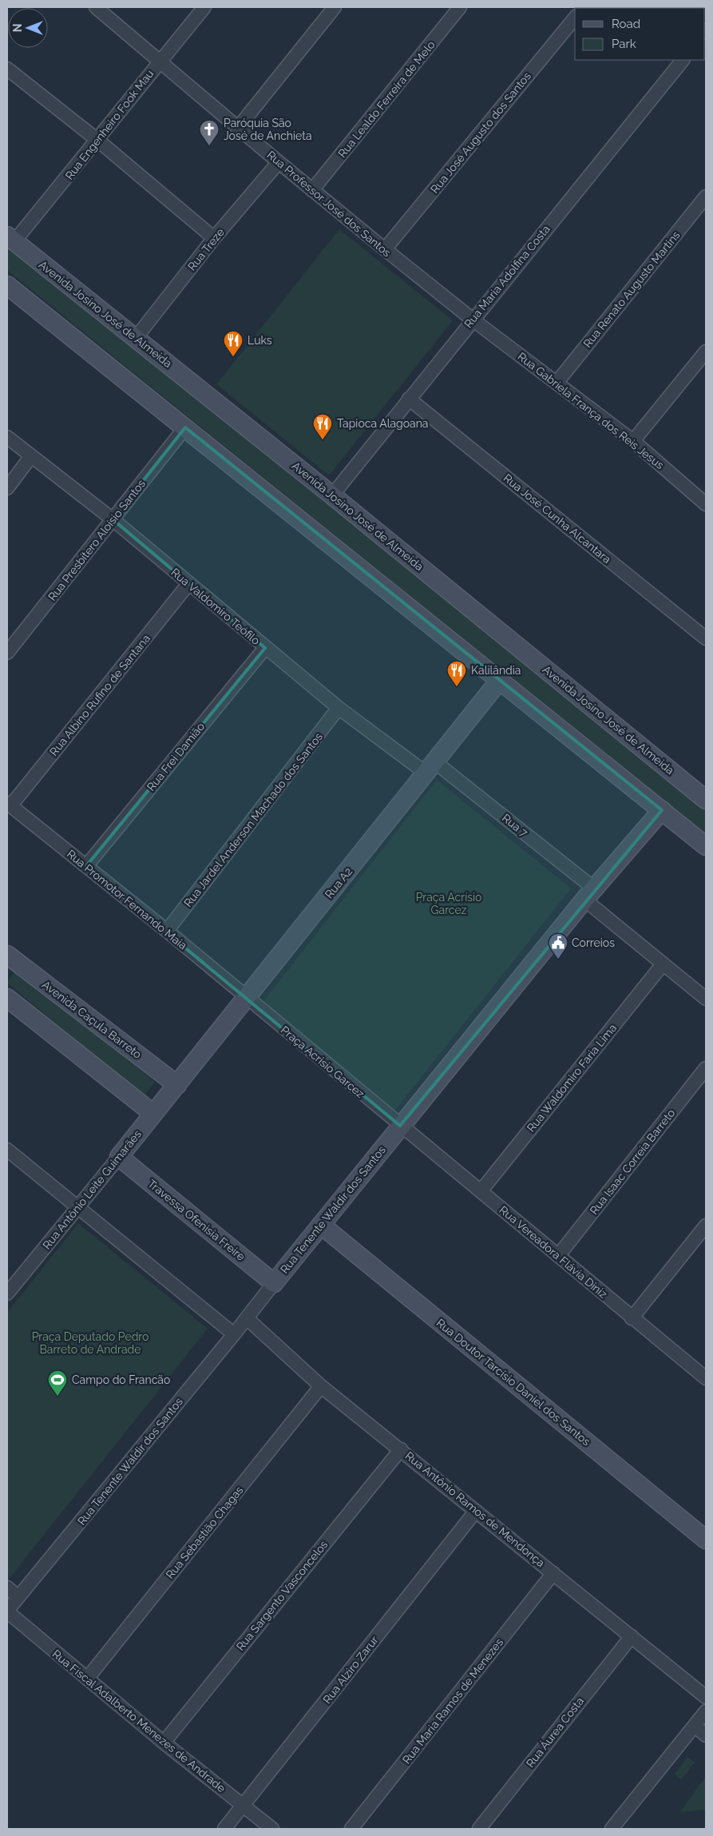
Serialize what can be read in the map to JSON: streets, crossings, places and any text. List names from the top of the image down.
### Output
{
  "streets": {
    "street": [
      "Rua Lealdo Ferreira de Melo",
      "Rua Engenheiro Fook Mau",
      "Rua José Augusto dos Santos",
      "Rua Professor José dos Santos",
      "Rua Treze",
      "Rua Maria Adolfina Costa",
      "Rua Renato Augusto Martins",
      "Avenida Josino José de Almeida",
      "Rua Gabriela França dos Reis Jesus",
      "Rua José Cunha Alcantara",
      "Rua Presbítero Aloísio Santos",
      "Rua Valdomiro Teófilo",
      "Rua Albino Rufino de Santana",
      "Rua Frei Damião",
      "Rua Jardel Anderson Machado dos Santos",
      "Rua 7",
      "Rua A2",
      "Rua Promotor Fernando Maia",
      "Avenida Caçula Barreto",
      "Praça Acrisio Garcez",
      "Rua Waldomiro Faria Lima",
      "Rua Isaac Correia Barreto",
      "Rua Antônio Leite Guimarães",
      "Rua Tenente Waldir dos Santos",
      "Travessa Ofenisia Freire",
      "Rua Vereadora Flávia Diniz",
      "Rua Doutor Tarcísio Daniel dos Santos",
      "Rua Antônio Ramos de Mendonça",
      "Rua Sebastião Chagas",
      "Rua Sargento Vasconcelos",
      "Rua Alziro Zarur",
      "Rua Maria Ramos de Menezes",
      "Rua Fiscal Adalberto Menezes de Andrade",
      "Rua Áurea Costa"
    ]
  },
  "crossings": [
    ["Rua Lealdo Ferreira de Melo", "Rua Professor José dos Santos"],
    ["Rua Engenheiro Fook Mau", "Rua Professor José dos Santos"],
    ["Rua Engenheiro Fook Mau", "Avenida Josino José de Almeida"],
    ["Rua José Augusto dos Santos", "Rua Professor José dos Santos"],
    ["Rua Professor José dos Santos", "Rua Treze"],
    ["Rua Professor José dos Santos", "Rua Maria Adolfina Costa"],
    ["Rua Professor José dos Santos", "Rua Gabriela França dos Reis Jesus"],
    ["Rua Treze", "Avenida Josino José de Almeida"],
    ["Rua Maria Adolfina Costa", "Avenida Josino José de Almeida"],
    ["Rua Maria Adolfina Costa", "Rua Gabriela França dos Reis Jesus"],
    ["Rua Maria Adolfina Costa", "Rua José Cunha Alcantara"],
    ["Rua Renato Augusto Martins", "Rua Gabriela França dos Reis Jesus"],
    ["Rua Presbítero Aloísio Santos", "Rua Valdomiro Teófilo"],
    ["Rua Valdomiro Teófilo", "Rua Albino Rufino de Santana"],
    ["Rua Valdomiro Teófilo", "Rua Frei Damião"],
    ["Rua Valdomiro Teófilo", "Rua Jardel Anderson Machado dos Santos"],
    ["Rua Valdomiro Teófilo", "Rua 7"],
    ["Rua Valdomiro Teófilo", "Rua A2"],
    ["Rua Albino Rufino de Santana", "Rua Promotor Fernando Maia"],
    ["Rua Frei Damião", "Rua Promotor Fernando Maia"],
    ["Rua Jardel Anderson Machado dos Santos", "Rua Promotor Fernando Maia"],
    ["Rua 7", "Rua A2"],
    ["Rua 7", "Rua Waldomiro Faria Lima"],
    ["Rua 7", "Rua Tenente Waldir dos Santos"],
    ["Rua A2", "Rua Promotor Fernando Maia"],
    ["Rua A2", "Avenida Caçula Barreto"],
    ["Rua A2", "Praça Acrisio Garcez"],
    ["Rua A2", "Rua Antônio Leite Guimarães"],
    ["Rua Promotor Fernando Maia", "Praça Acrisio Garcez"],
    ["Avenida Caçula Barreto", "Rua Antônio Leite Guimarães"],
    ["Praça Acrisio Garcez", "Rua Tenente Waldir dos Santos"],
    ["Praça Acrisio Garcez", "Rua Vereadora Flávia Diniz"],
    ["Rua Waldomiro Faria Lima", "Rua Vereadora Flávia Diniz"],
    ["Rua Isaac Correia Barreto", "Rua Vereadora Flávia Diniz"],
    ["Rua Antônio Leite Guimarães", "Travessa Ofenisia Freire"],
    ["Rua Tenente Waldir dos Santos", "Travessa Ofenisia Freire"],
    ["Rua Tenente Waldir dos Santos", "Rua Vereadora Flávia Diniz"],
    ["Rua Tenente Waldir dos Santos", "Rua Doutor Tarcísio Daniel dos Santos"],
    ["Rua Tenente Waldir dos Santos", "Rua Antônio Ramos de Mendonça"],
    ["Rua Tenente Waldir dos Santos", "Rua Fiscal Adalberto Menezes de Andrade"],
    ["Rua Antônio Ramos de Mendonça", "Rua Sebastião Chagas"],
    ["Rua Antônio Ramos de Mendonça", "Rua Sargento Vasconcelos"],
    ["Rua Antônio Ramos de Mendonça", "Rua Alziro Zarur"],
    ["Rua Antônio Ramos de Mendonça", "Rua Maria Ramos de Menezes"],
    ["Rua Antônio Ramos de Mendonça", "Rua Áurea Costa"],
    ["Rua Sebastião Chagas", "Rua Fiscal Adalberto Menezes de Andrade"],
    ["Rua Sargento Vasconcelos", "Rua Fiscal Adalberto Menezes de Andrade"],
    ["Rua Alziro Zarur", "Rua Fiscal Adalberto Menezes de Andrade"]
  ],
  "parks": ["Praça Acrísio Garcez", "Praça Deputado Pedro Barreto de Andrade"],
  "places": {
    "church": ["Paróquia São José de Anchieta"],
    "restaurant": ["Luks", "Tapioca Alagoana", "Kalilândia"],
    "public building": ["Correios"],
    "sports": ["Campo do Francão"]
  },
  "legend": ["Road", "Park"],
  "north": "left"
}
